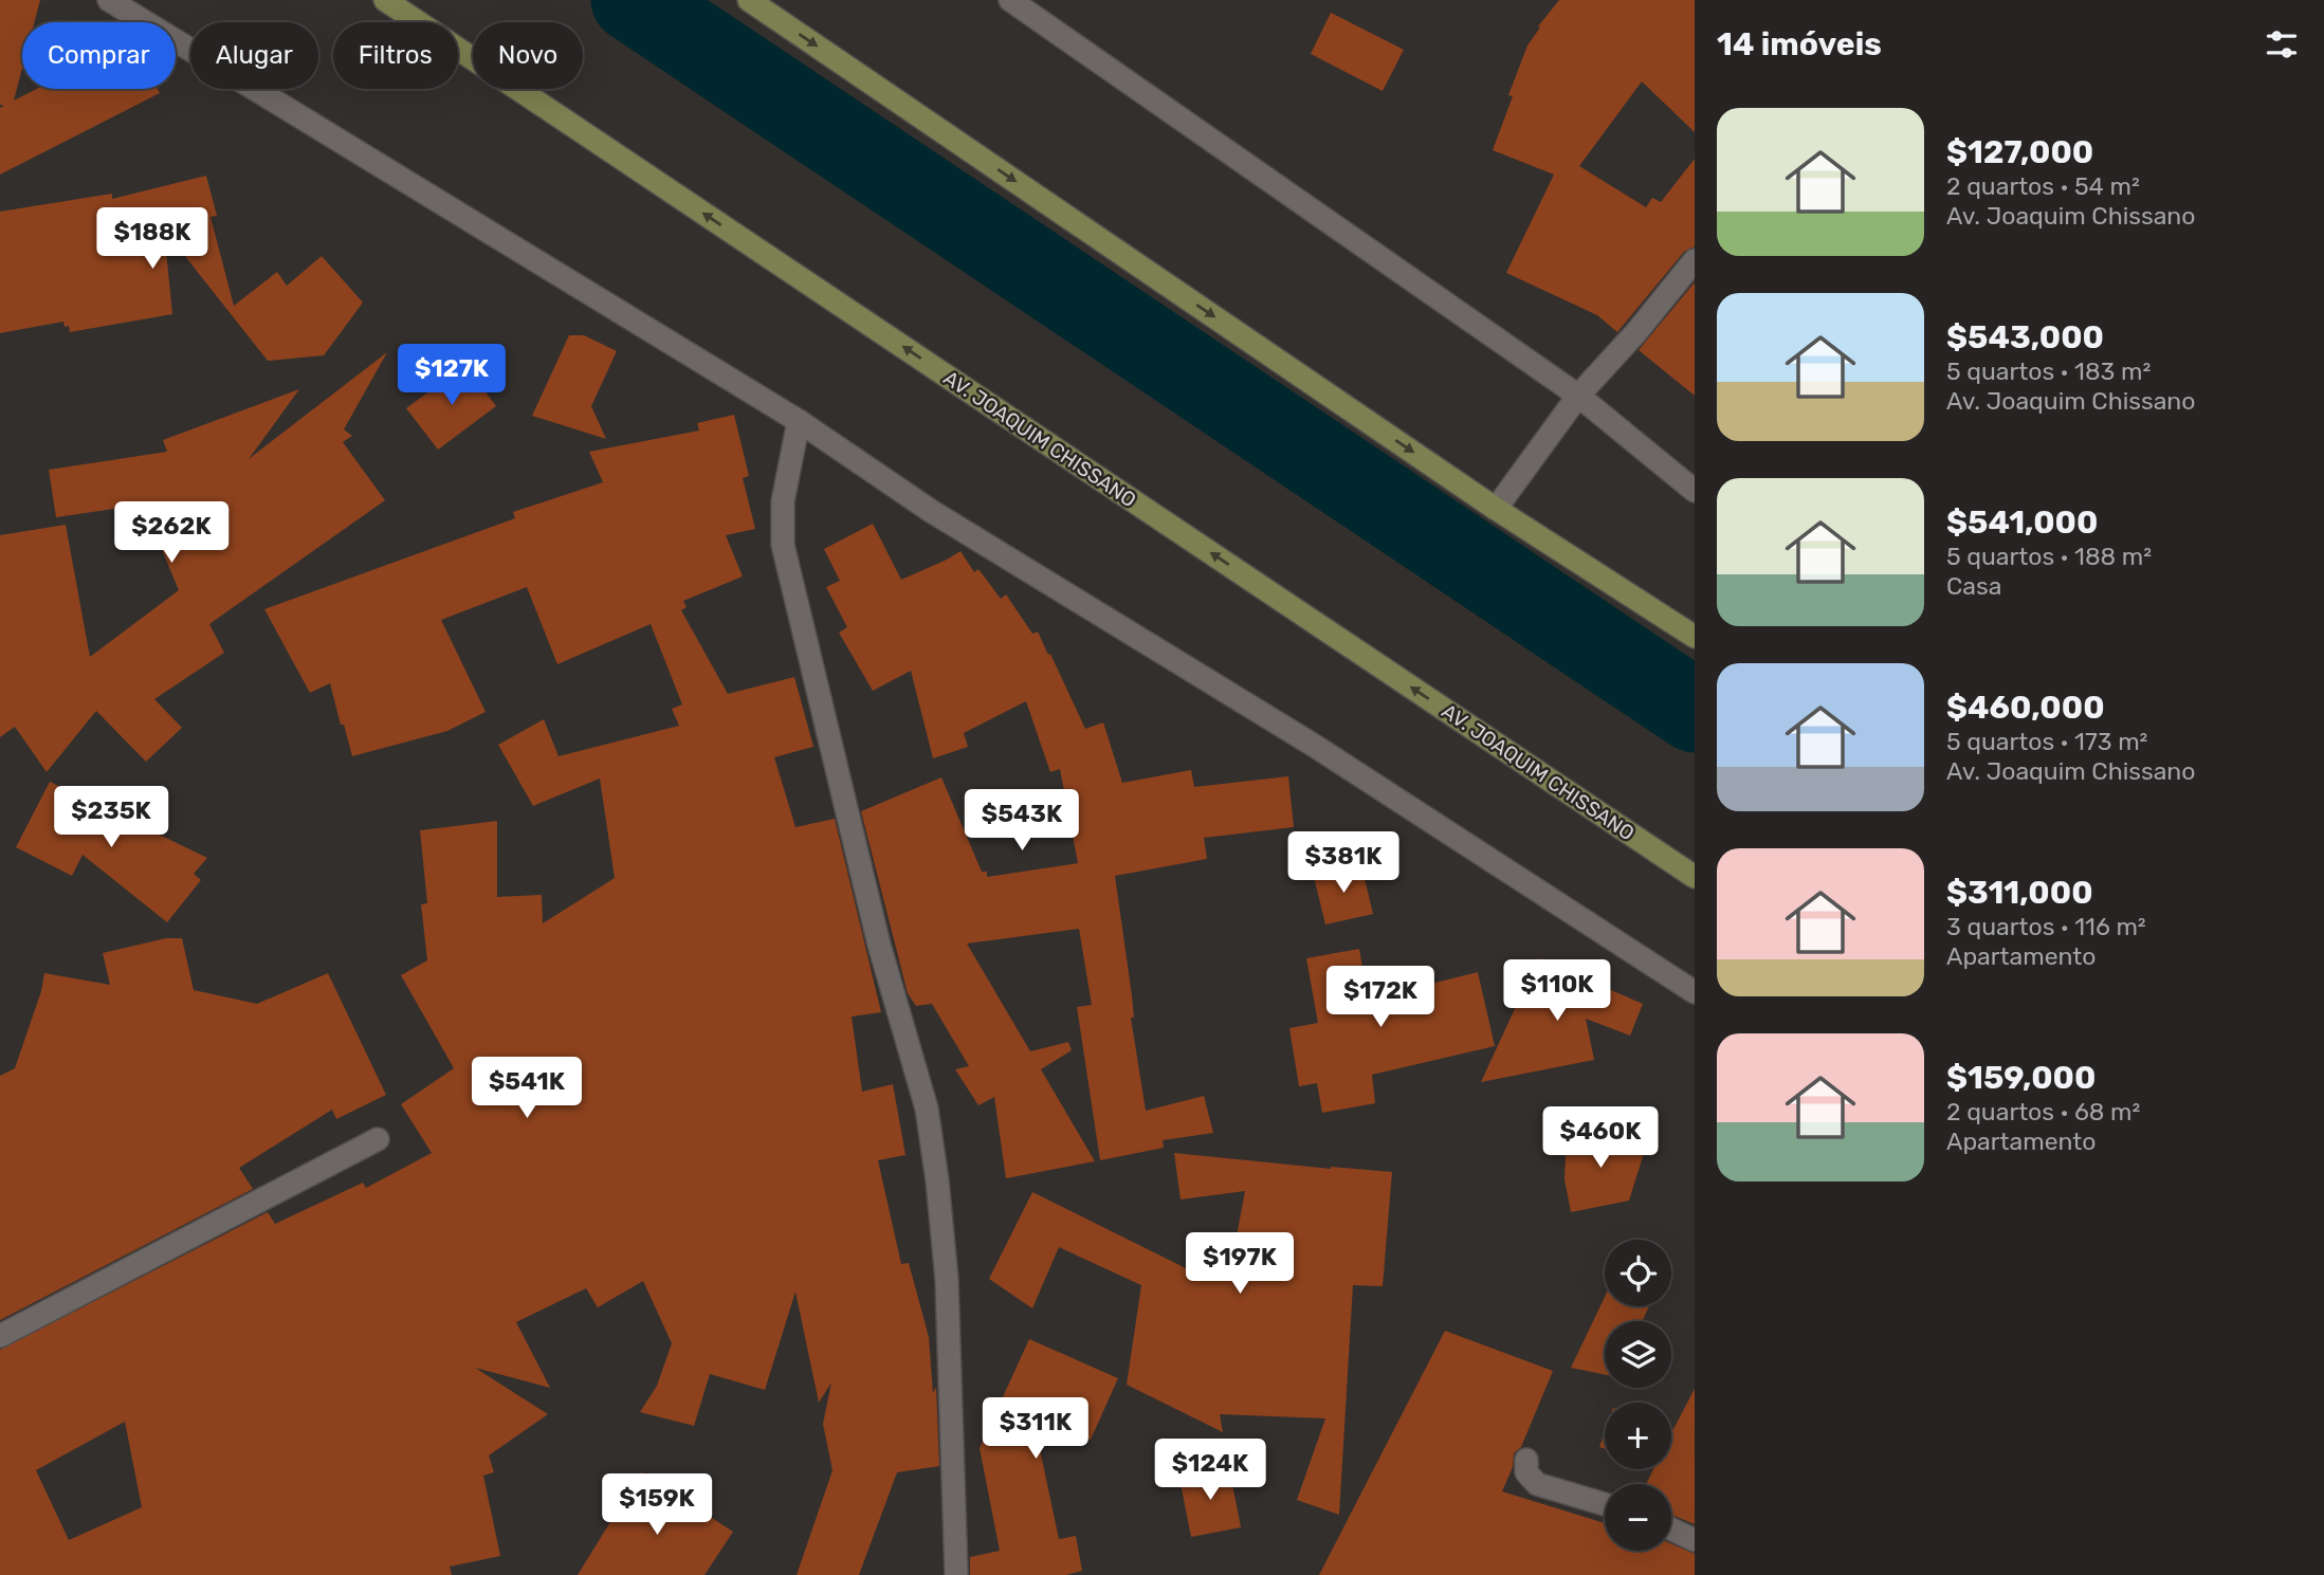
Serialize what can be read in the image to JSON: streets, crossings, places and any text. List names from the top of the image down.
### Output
{
  "streets": {
    "main road": ["AV. JOAQUIM CHISSANO"]
  },
  "page": {
    "heading": "14 imóveis",
    "chip": [
      "Comprar",
      "Alugar",
      "Filtros",
      "Novo"
    ],
    "list": [
      {
        "name": "$127,000",
        "note": "2 quartos · 54 m² · Av. Joaquim Chissano"
      },
      {
        "name": "$543,000",
        "note": "5 quartos · 183 m² · Av. Joaquim Chissano"
      },
      {
        "name": "$541,000",
        "note": "5 quartos · 188 m² · Casa"
      },
      {
        "name": "$460,000",
        "note": "5 quartos · 173 m² · Av. Joaquim Chissano"
      },
      {
        "name": "$311,000",
        "note": "3 quartos · 116 m² · Apartamento"
      },
      {
        "name": "$159,000",
        "note": "2 quartos · 68 m² · Apartamento"
      }
    ],
    "price": [
      "$188K",
      "$127K",
      "$262K",
      "$235K",
      "$543K",
      "$381K",
      "$110K",
      "$172K",
      "$541K",
      "$460K",
      "$197K",
      "$311K",
      "$124K",
      "$159K"
    ],
    "map_buttons": ["+", "−"]
  }
}
